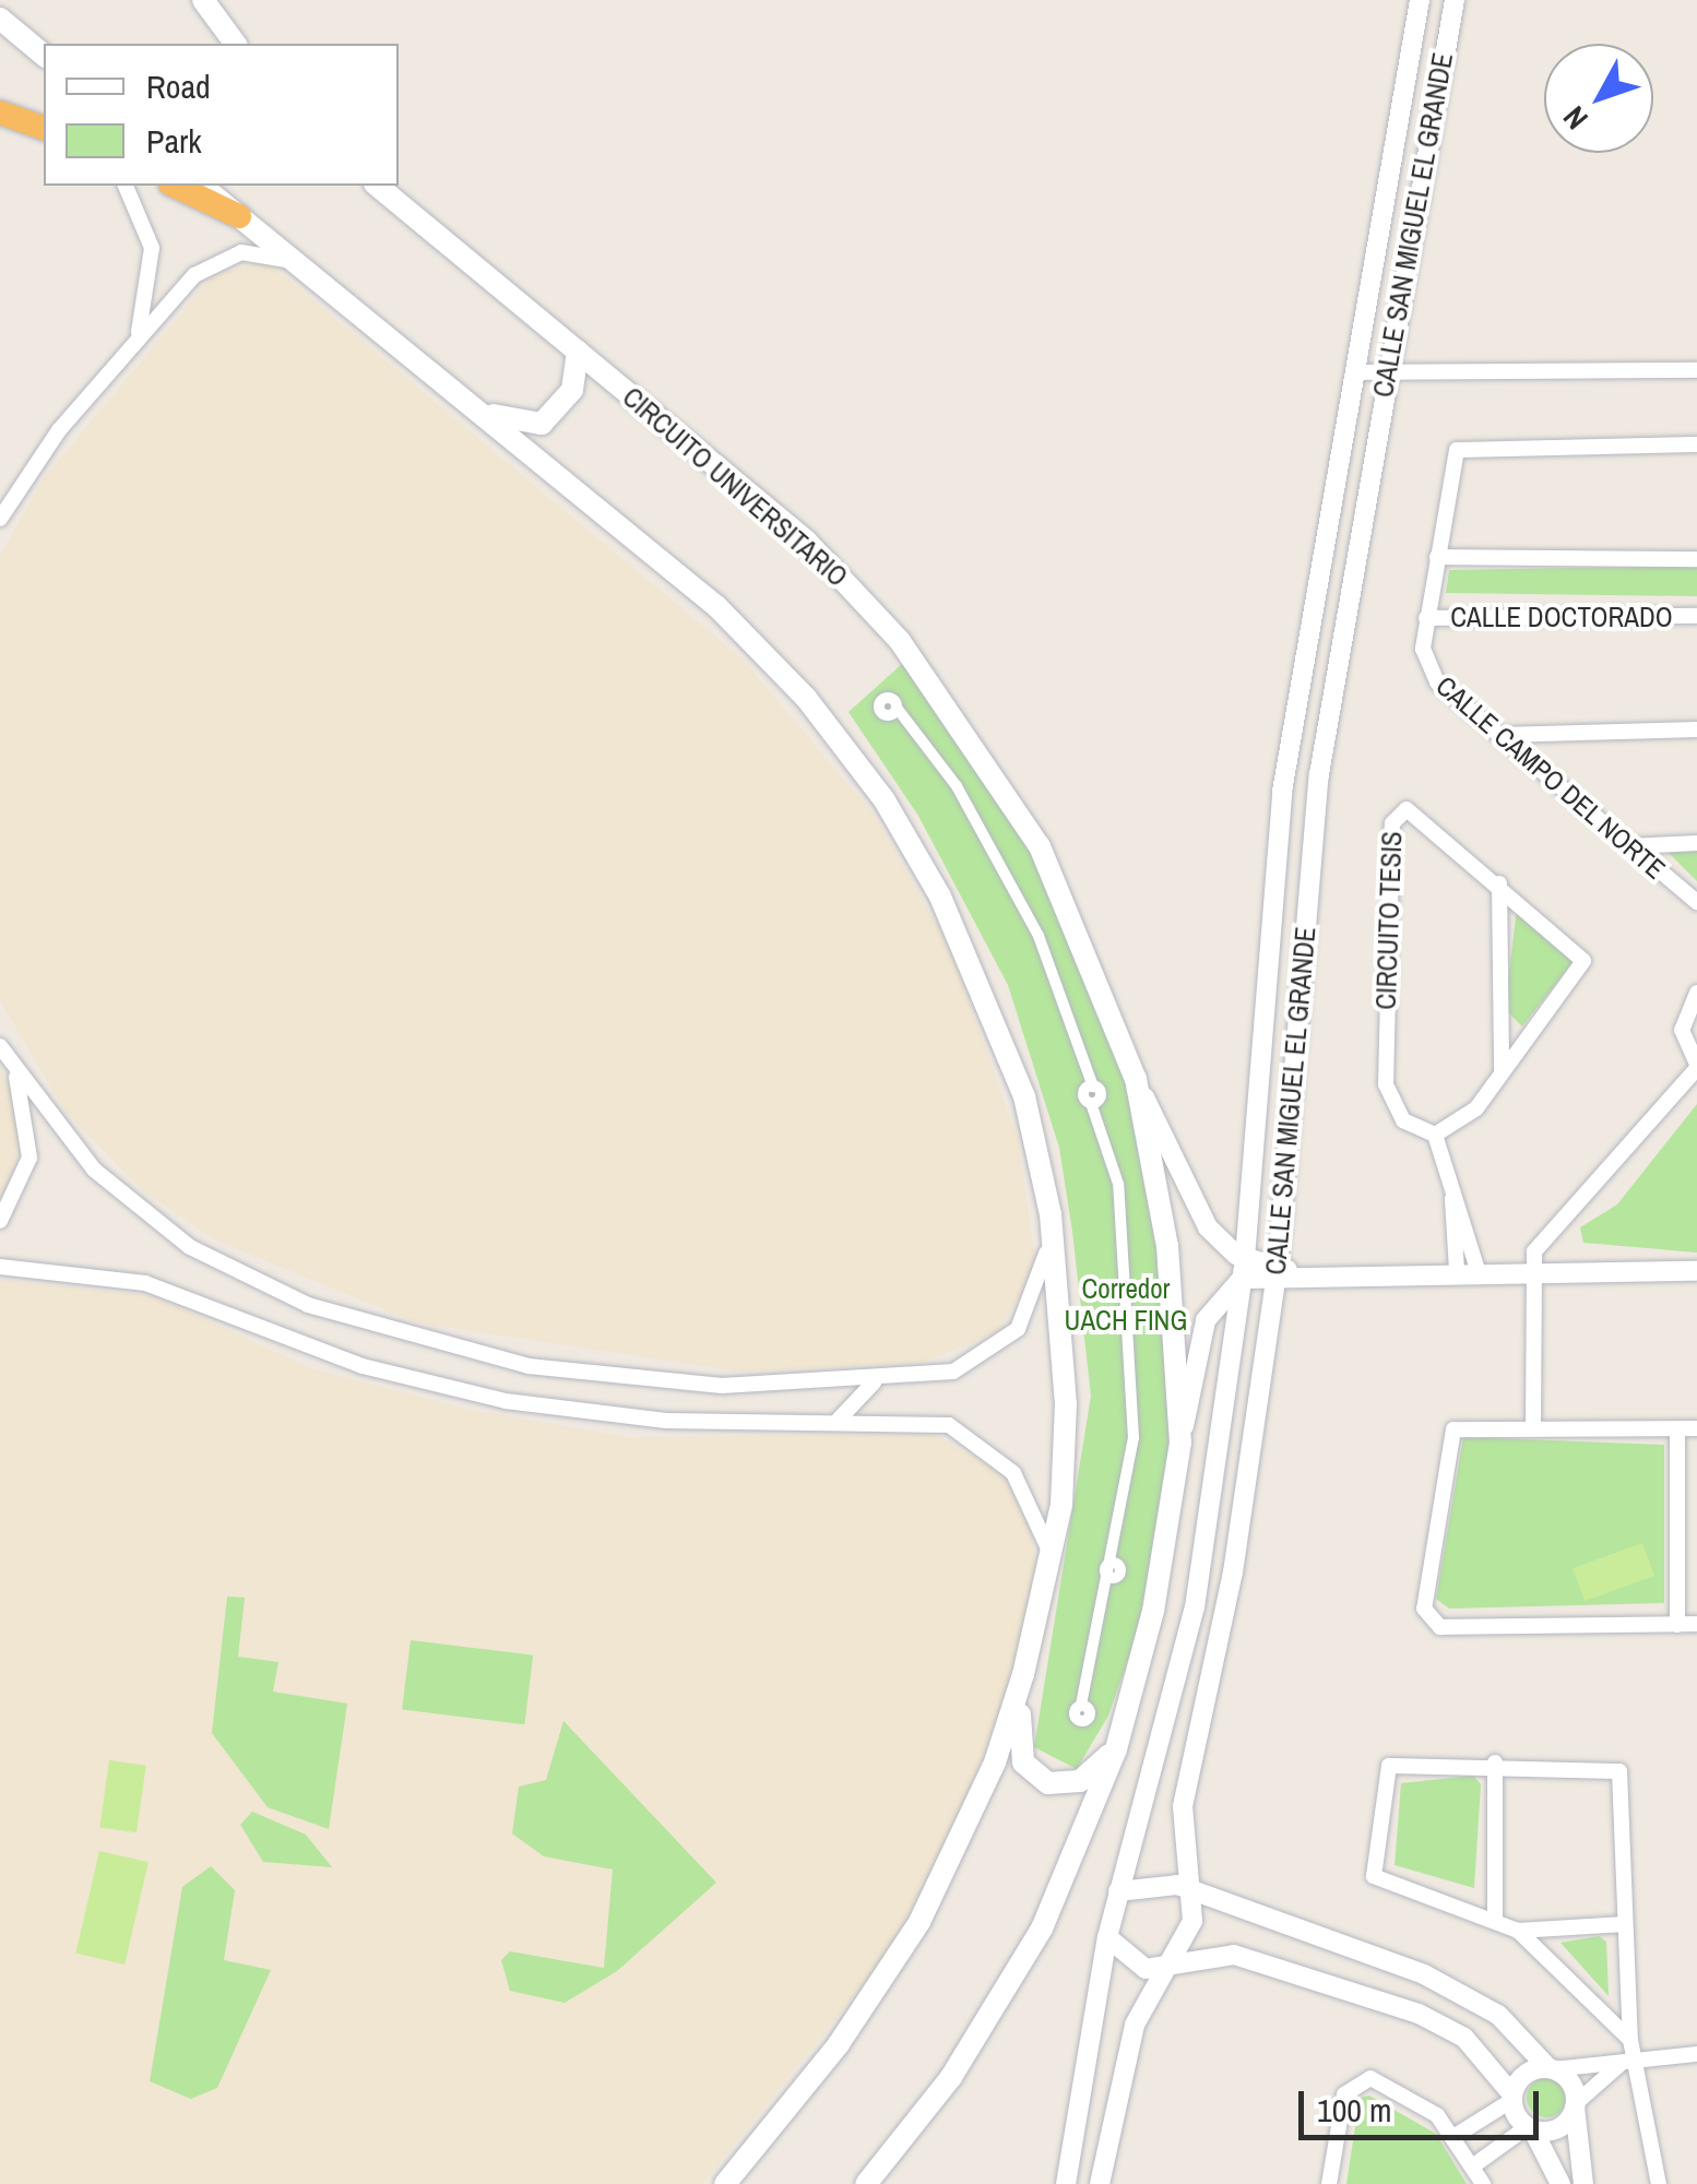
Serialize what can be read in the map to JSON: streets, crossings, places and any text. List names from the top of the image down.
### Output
{
  "streets": {
    "main road": ["CIRCUITO UNIVERSITARIO"],
    "street": [
      "CALLE SAN MIGUEL EL GRANDE",
      "CALLE DOCTORADO",
      "CALLE CAMPO DEL NORTE",
      "CIRCUITO TESIS"
    ]
  },
  "crossings": [
    ["CALLE DOCTORADO", "CALLE CAMPO DEL NORTE"]
  ],
  "parks": ["Corredor UACH FING"],
  "legend": ["Road", "Park"],
  "scale_bar": "100 m",
  "north": "bottom left"
}
